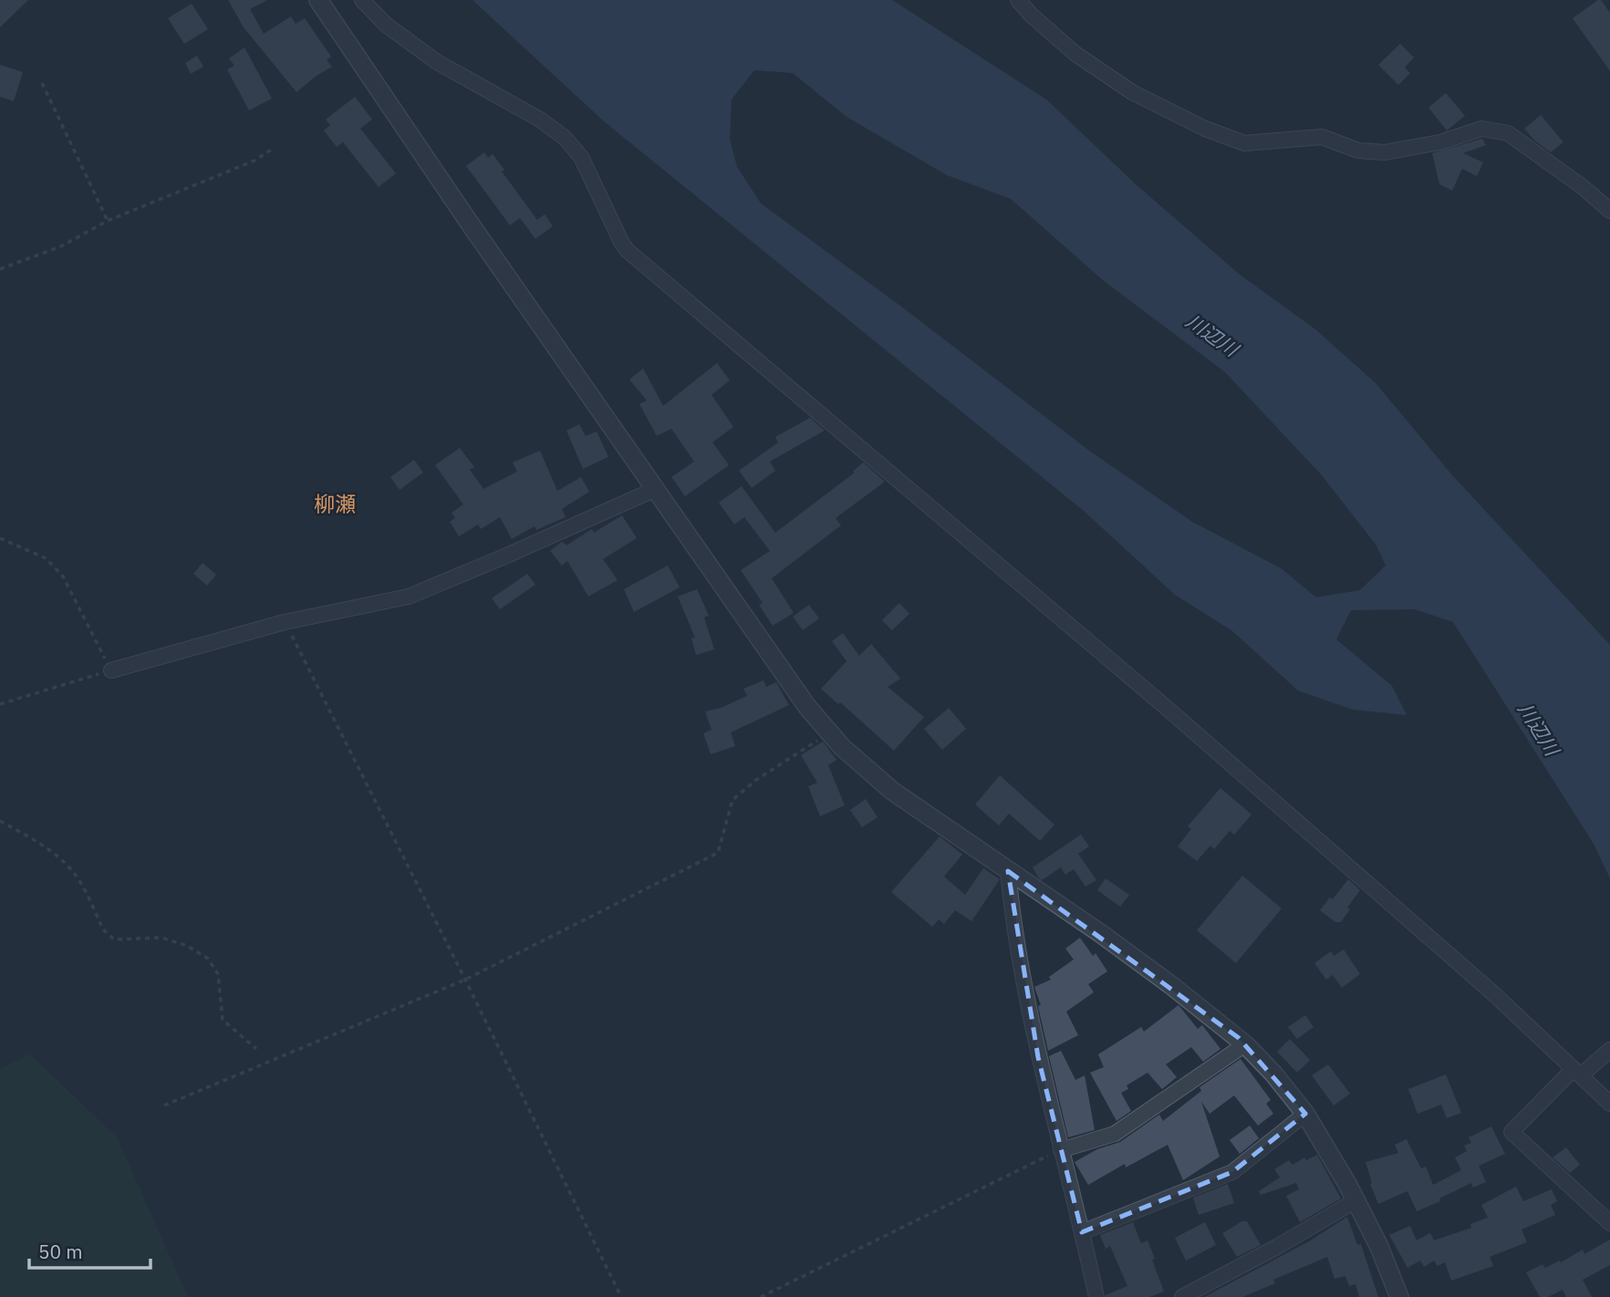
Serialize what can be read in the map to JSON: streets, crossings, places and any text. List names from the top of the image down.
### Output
{
  "districts": ["柳瀬"],
  "water": ["川辺川"],
  "scale_bar": "50 m"
}
